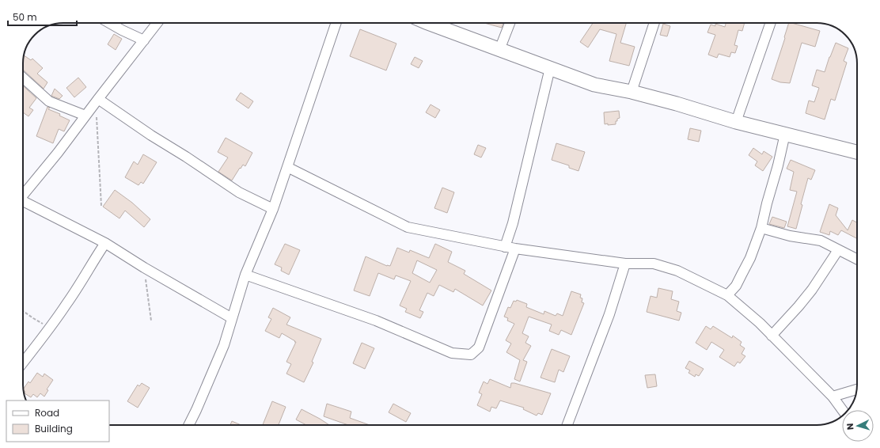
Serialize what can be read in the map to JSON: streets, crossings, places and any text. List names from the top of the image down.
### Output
{
  "legend": ["Road", "Building"],
  "scale_bar": "50 m",
  "north": "left"
}
